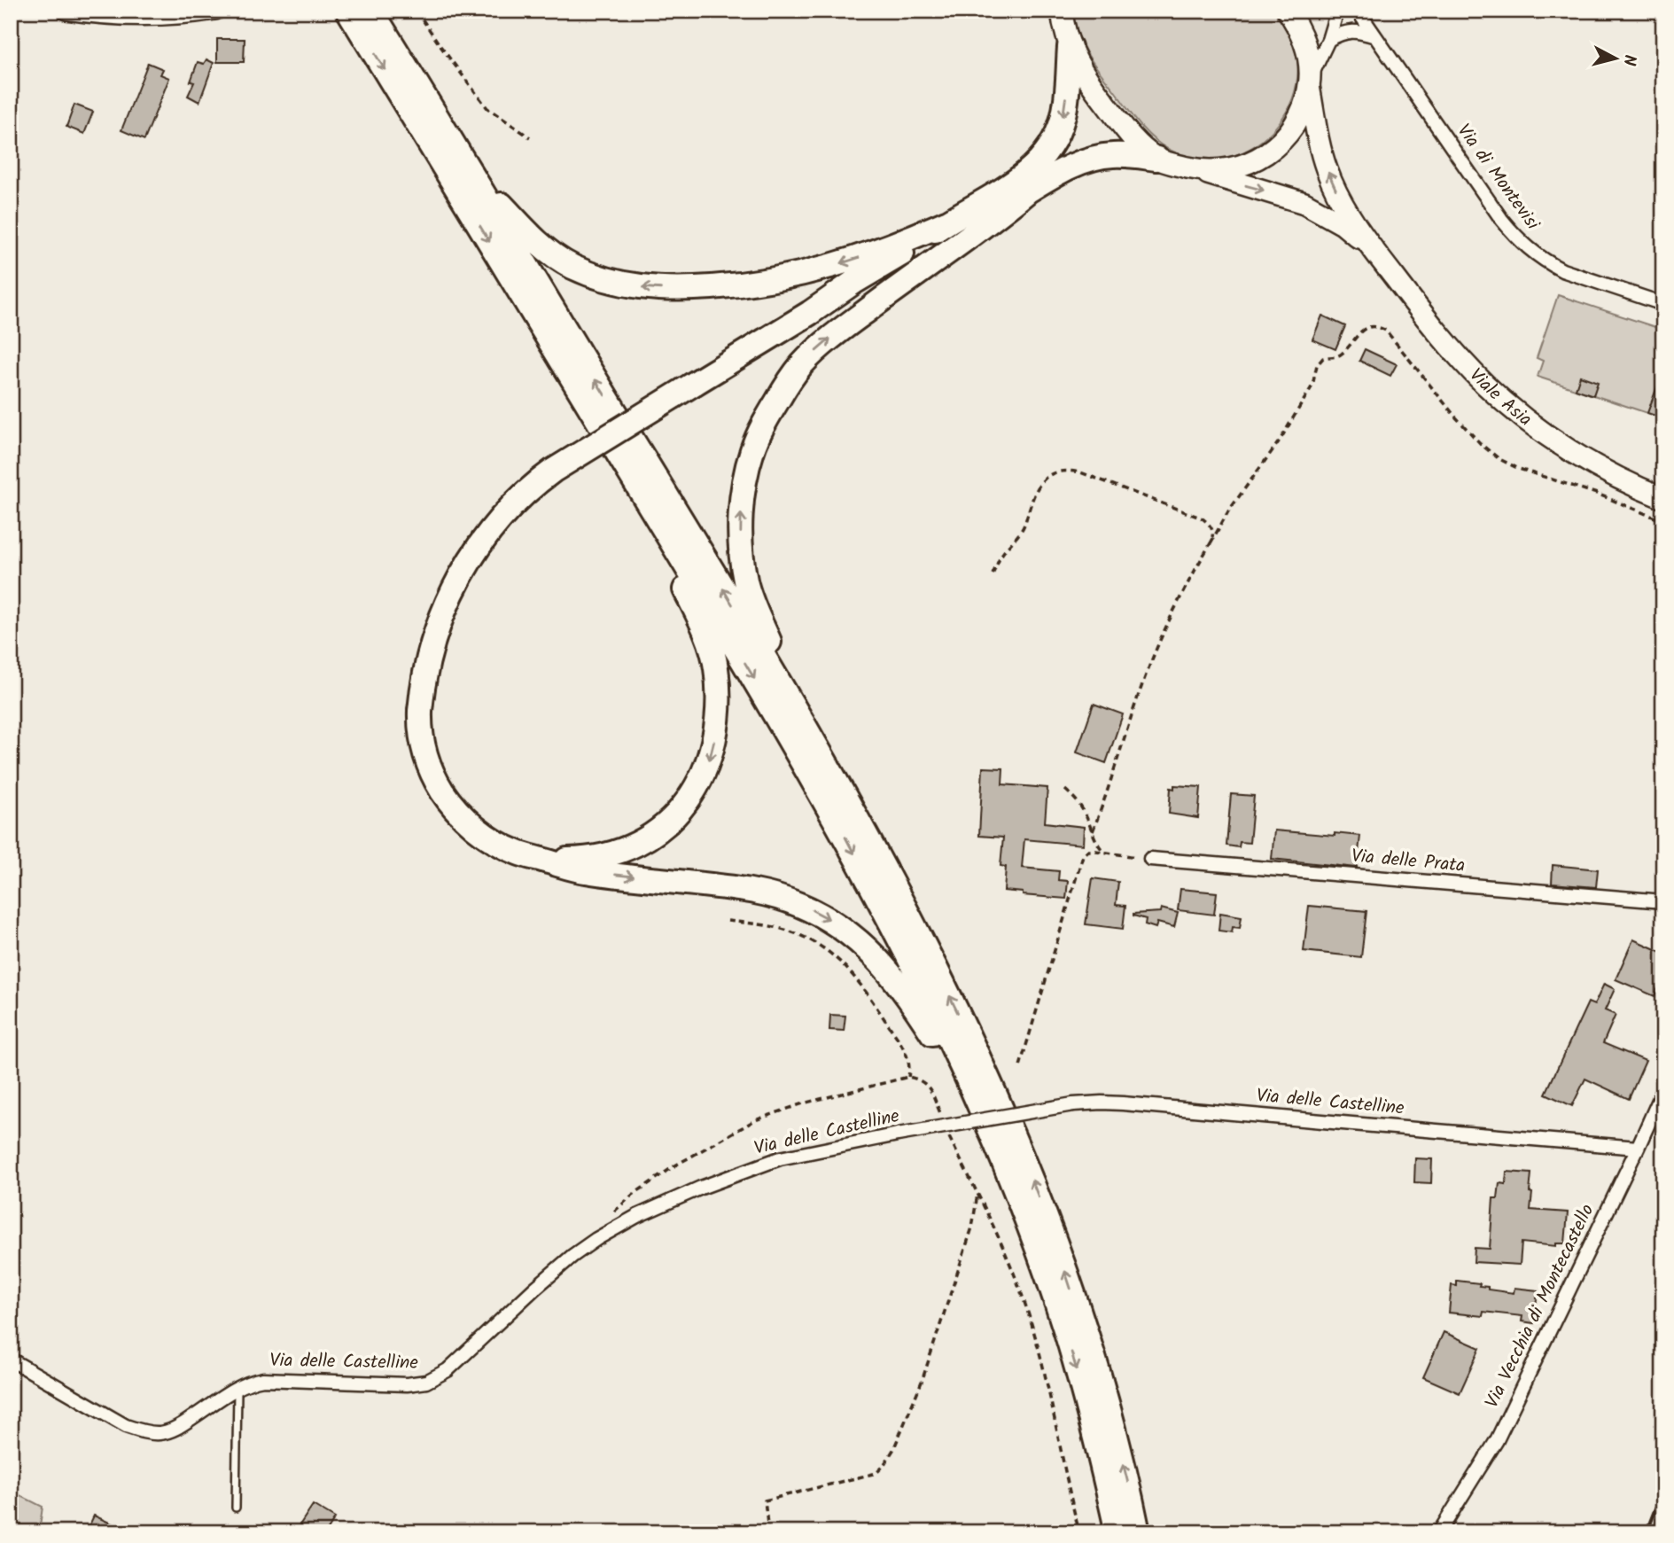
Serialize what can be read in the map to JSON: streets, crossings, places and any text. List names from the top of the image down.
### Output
{
  "streets": {
    "main road": ["Viale Asia"],
    "street": [
      "Via di Montevisi",
      "Via delle Prata",
      "Via delle Castelline",
      "Via Vecchia di Montecastello"
    ]
  },
  "crossings": [
    ["Via delle Castelline", "Via Vecchia di Montecastello"]
  ],
  "north": "right"
}
